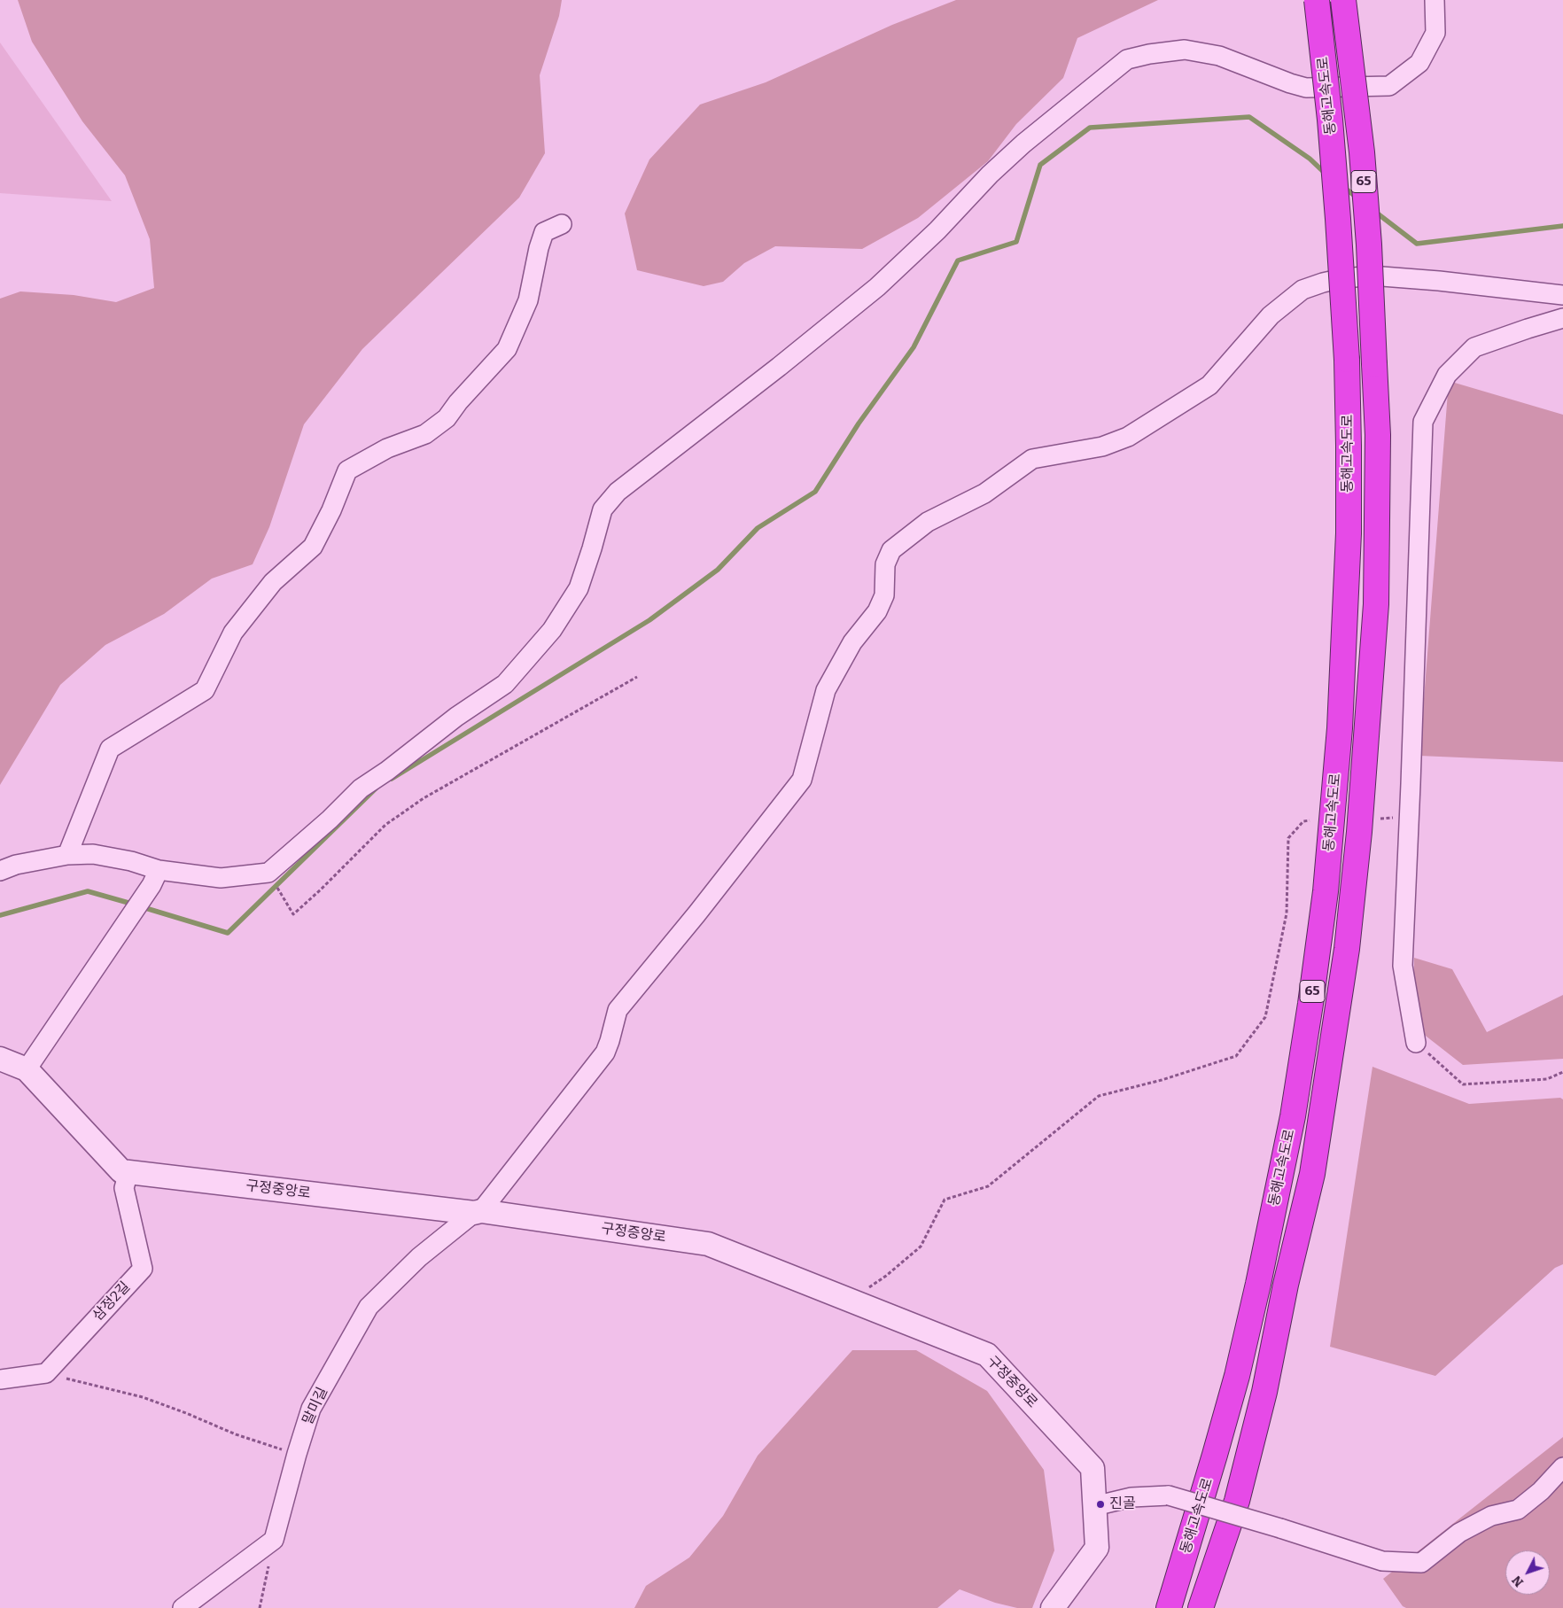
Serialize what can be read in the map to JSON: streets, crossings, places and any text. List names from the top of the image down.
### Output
{
  "streets": {
    "highway": ["동해고속도로", "65"],
    "street": ["구정중앙로", "삼정2길", "말미길"]
  },
  "crossings": [
    ["구정중앙로", "삼정2길"],
    ["구정중앙로", "말미길"]
  ],
  "places": ["진골"],
  "north": "bottom left"
}
